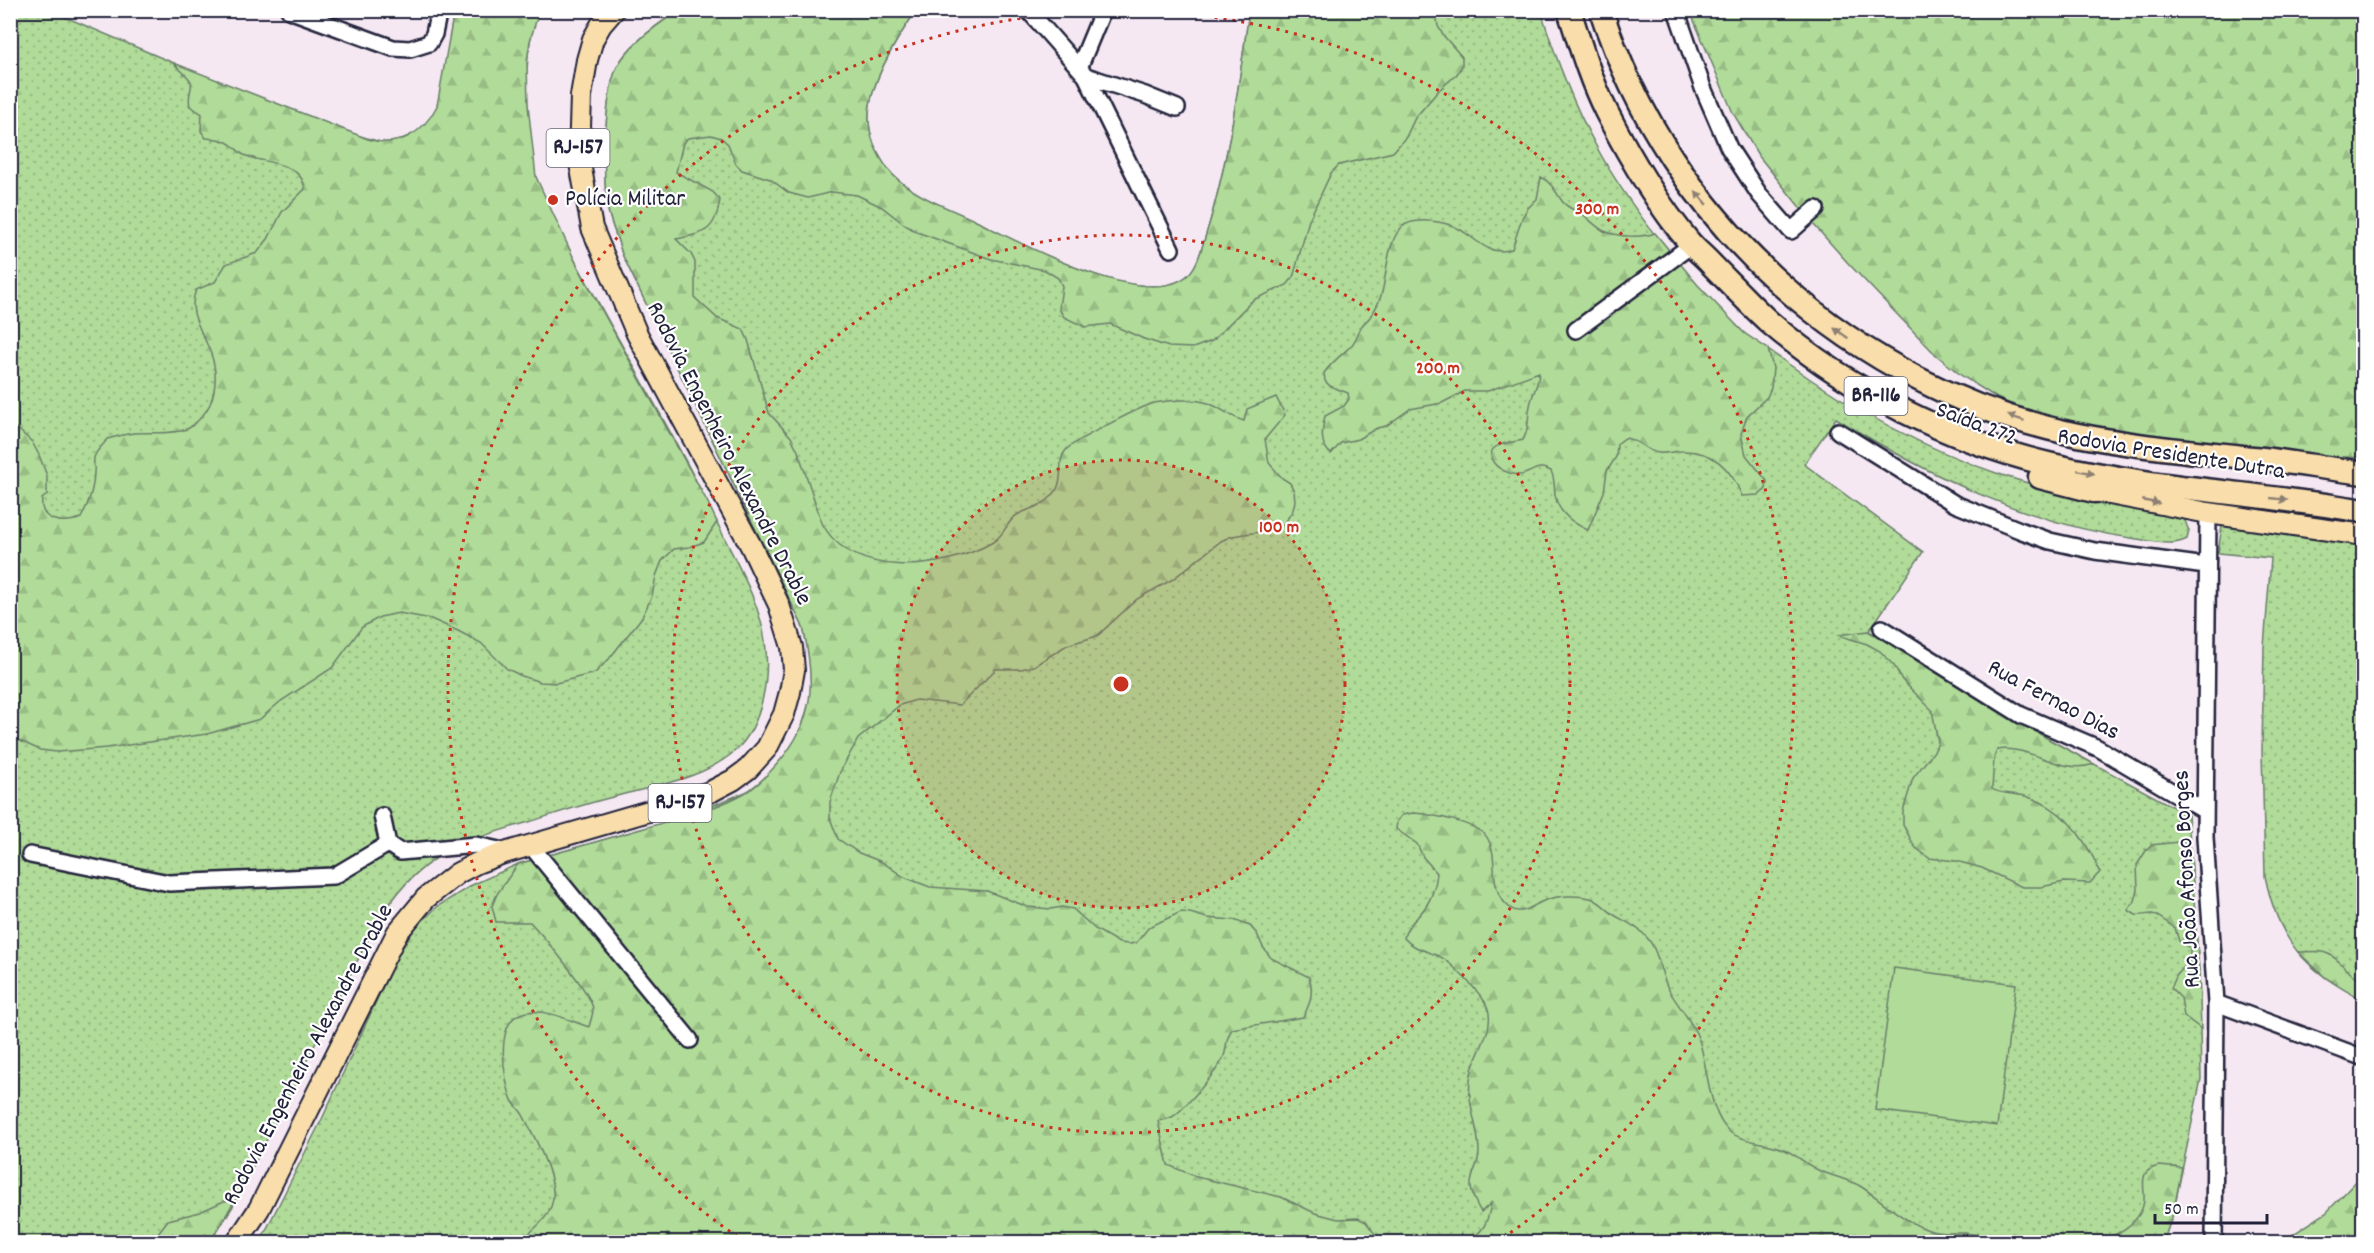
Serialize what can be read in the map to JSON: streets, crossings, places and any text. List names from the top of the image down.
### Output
{
  "streets": {
    "highway": ["BR-116", "Saída 272", "Rodovia Presidente Dutra"],
    "main road": ["RJ-157", "Rodovia Engenheiro Alexandre Drable"],
    "street": ["Rua Fernao Dias", "Rua João Afonso Borges"]
  },
  "crossings": [
    ["Rua Fernao Dias", "Rua João Afonso Borges"]
  ],
  "places": ["Polícia Militar"],
  "scale_bar": "50 m",
  "rings": ["300 m", "200 m", "100 m"]
}
